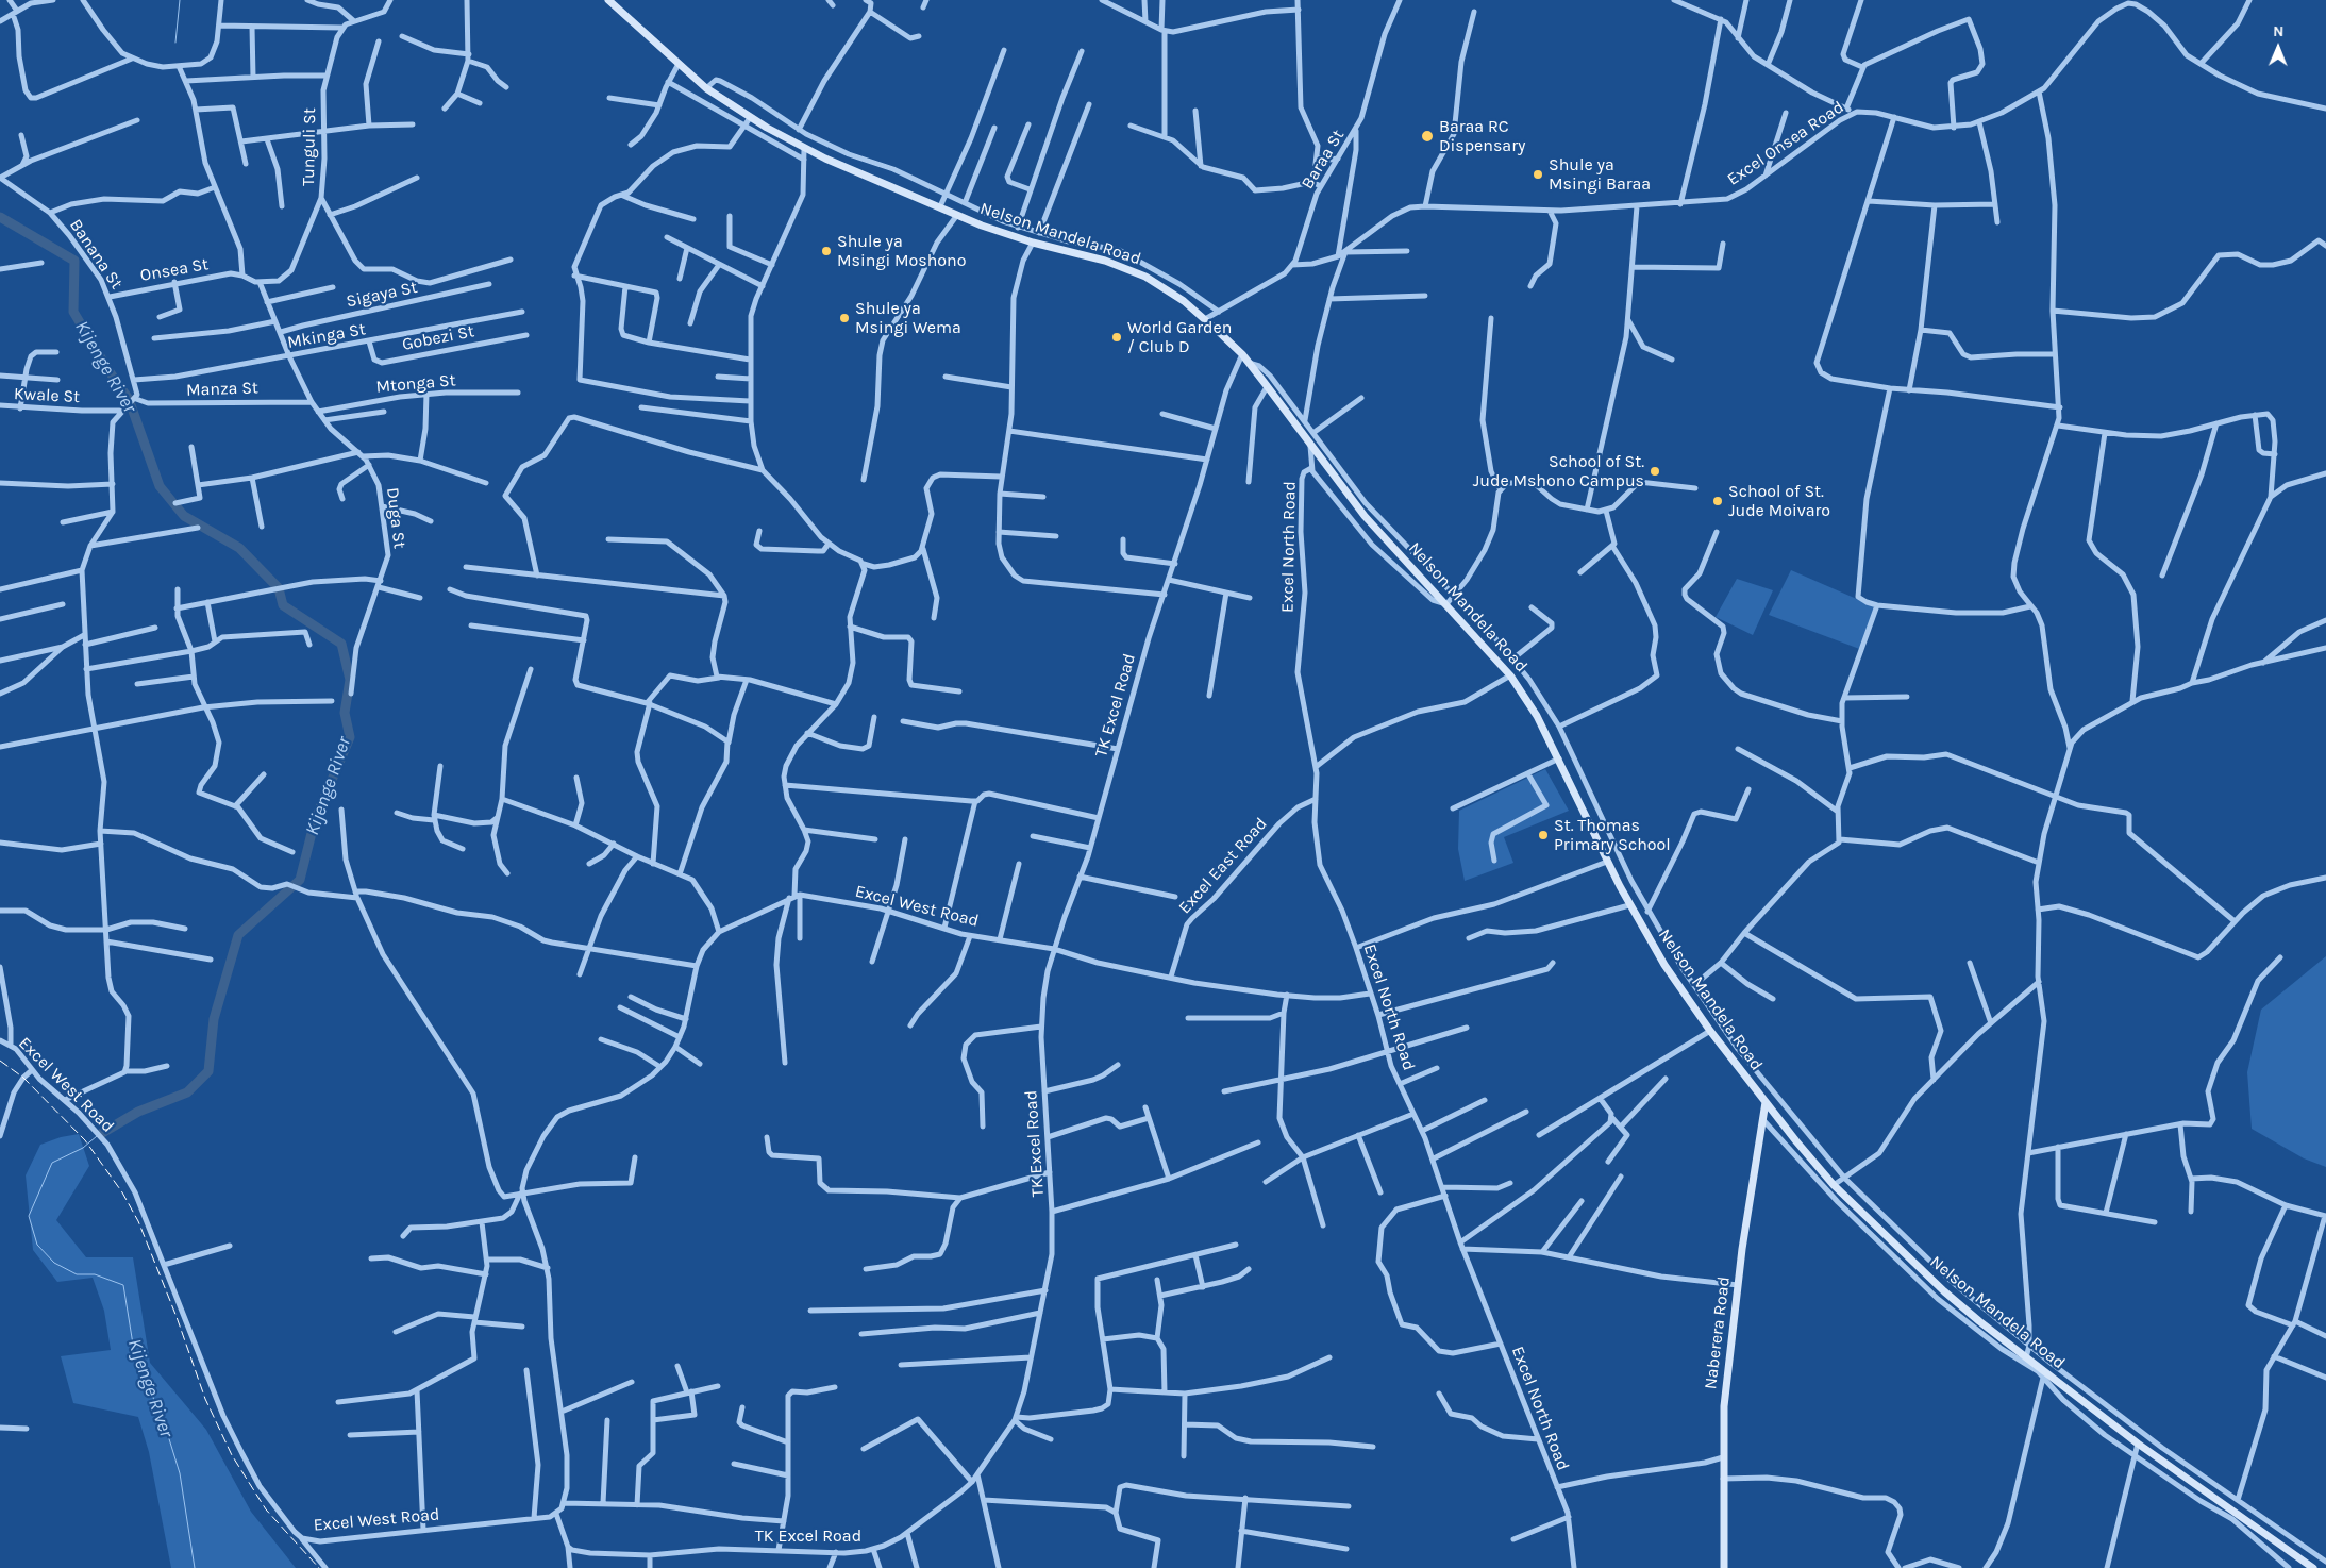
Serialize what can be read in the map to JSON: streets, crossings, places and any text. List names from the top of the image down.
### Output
{
  "streets": {
    "main road": ["Nelson Mandela Road", "Naberera Road"],
    "street": [
      "Excel Onsea Road",
      "Tunguli St",
      "Baraa St",
      "Banana St",
      "Onsea St",
      "Sigaya St",
      "Mkinga St",
      "Gobezi St",
      "Mtonga St",
      "Manza St",
      "Kwale St",
      "Duga St",
      "Excel North Road",
      "TK Excel Road",
      "Excel East Road",
      "Excel West Road"
    ]
  },
  "crossings": [
    ["Excel Onsea Road", "Baraa St"],
    ["Tunguli St", "Duga St"],
    ["Nelson Mandela Road", "TK Excel Road"],
    ["Nelson Mandela Road", "Naberera Road"],
    ["Banana St", "Onsea St"],
    ["Banana St", "Mkinga St"],
    ["Banana St", "Manza St"],
    ["Sigaya St", "Duga St"],
    ["Mkinga St", "Gobezi St"],
    ["Mkinga St", "Duga St"],
    ["Mtonga St", "Duga St"],
    ["Manza St", "Duga St"],
    ["Excel North Road", "Excel East Road"],
    ["TK Excel Road", "Excel West Road"]
  ],
  "water": ["Kijenge River"],
  "places": [
    "Baraa RC Dispensary",
    "Shule ya Msingi Baraa",
    "Shule ya Msingi Moshono",
    "Shule ya Msingi Wema",
    "World Garden / Club D",
    "School of St. Jude Mshono Campus",
    "School of St. Jude Moivaro",
    "St. Thomas Primary School"
  ],
  "north": "top"
}
